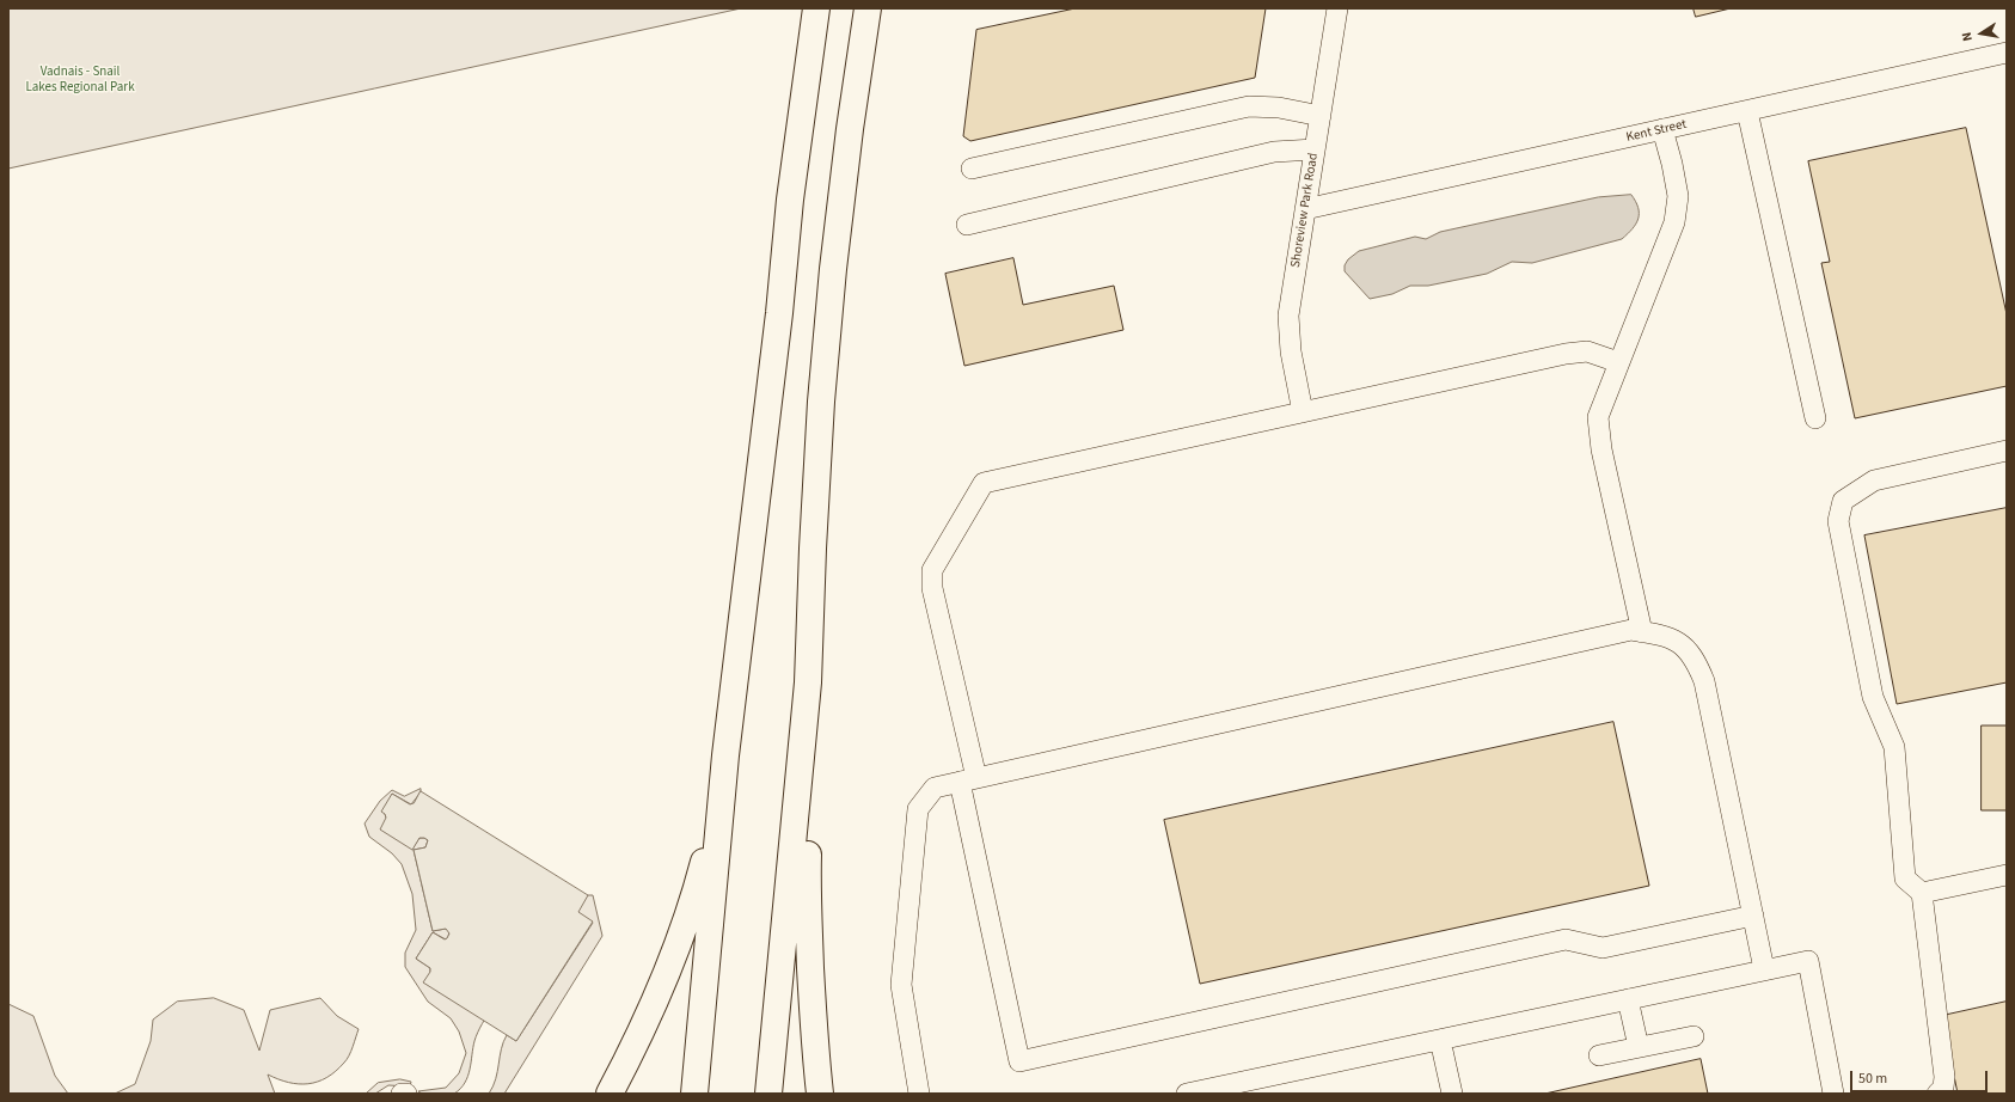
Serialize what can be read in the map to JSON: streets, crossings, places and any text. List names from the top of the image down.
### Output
{
  "streets": {
    "street": ["Kent Street", "Shoreview Park Road"]
  },
  "crossings": [
    ["Kent Street", "Shoreview Park Road"]
  ],
  "parks": ["Vadnais - Snail Lakes Regional Park"],
  "scale_bar": "50 m",
  "north": "left"
}
